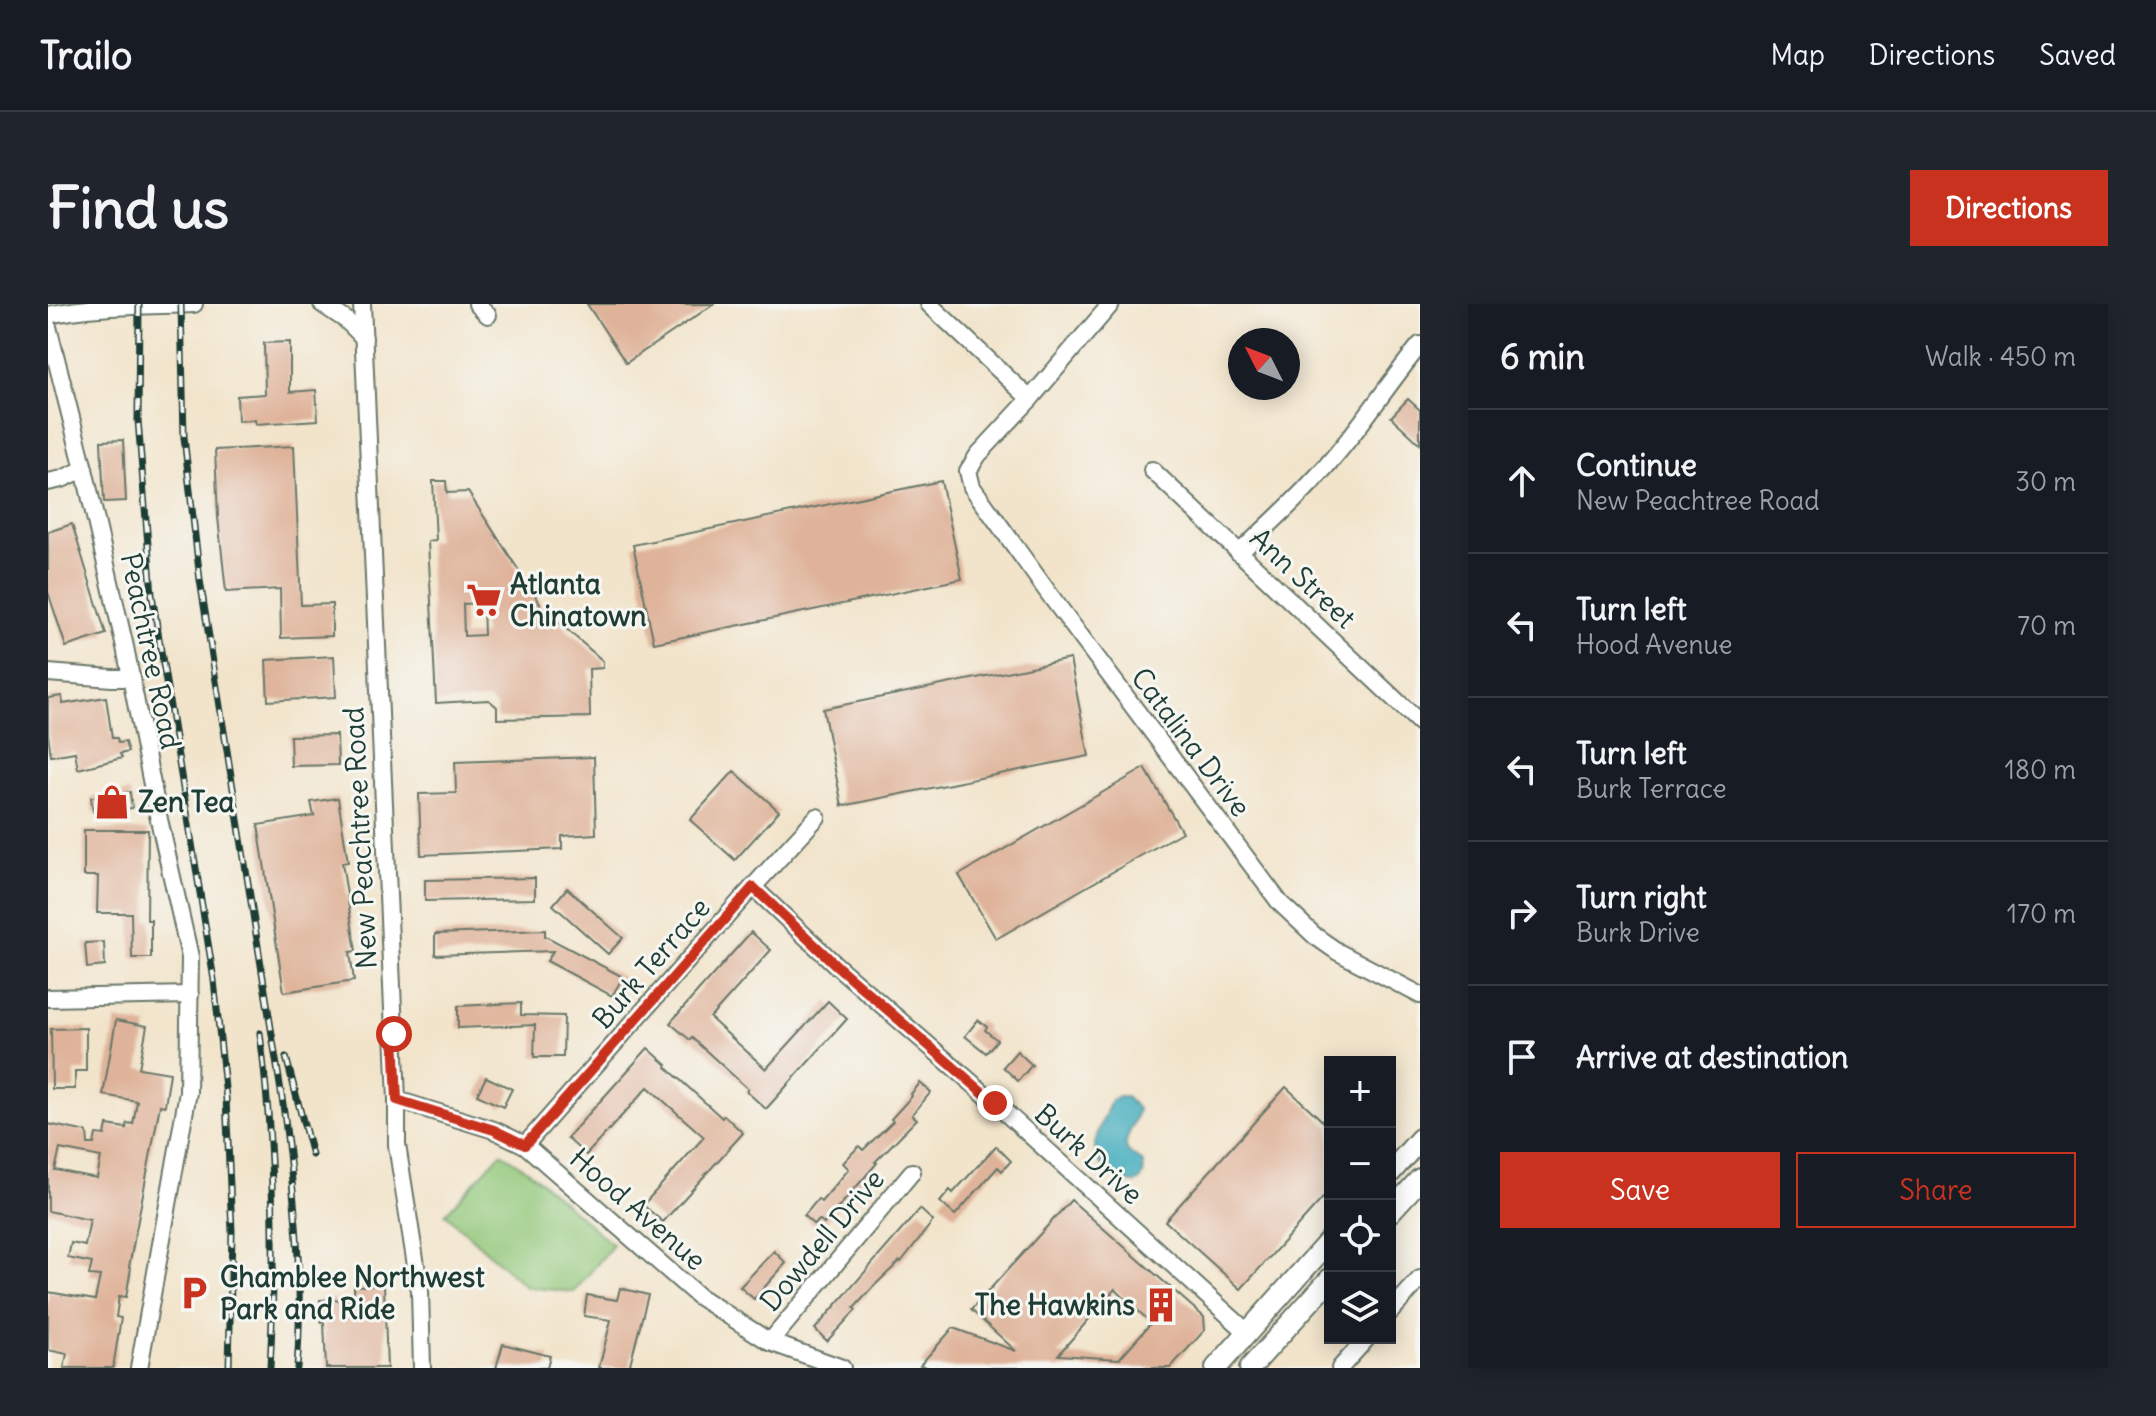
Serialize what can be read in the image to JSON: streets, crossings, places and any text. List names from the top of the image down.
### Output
{
  "streets": {
    "street": [
      "Ann Street",
      "Peachtree Road",
      "Catalina Drive",
      "New Peachtree Road",
      "Burk Terrace",
      "Burk Drive",
      "Hood Avenue",
      "Dowdell Drive"
    ]
  },
  "crossings": [
    ["New Peachtree Road", "Hood Avenue"],
    ["Burk Terrace", "Burk Drive"],
    ["Burk Terrace", "Hood Avenue"],
    ["Hood Avenue", "Dowdell Drive"]
  ],
  "places": {
    "supermarket": ["Atlanta Chinatown"],
    "shop": ["Zen Tea"],
    "parking": ["Chamblee Northwest Park and Ride"],
    "building": ["The Hawkins"]
  },
  "north": "top left",
  "page": {
    "header": "Trailo",
    "nav": ["Map", "Directions", "Saved"],
    "buttons": [
      "Directions",
      ["Save", "Share"]
    ],
    "title": "Find us",
    "heading": ["6 min", "Walk · 450 m"],
    "list": [
      ["Continue", "New Peachtree Road", "30 m"],
      ["Turn left", "Hood Avenue", "70 m"],
      ["Turn left", "Burk Terrace", "180 m"],
      ["Turn right", "Burk Drive", "170 m"],
      "Arrive at destination"
    ],
    "map_buttons": ["+", "−"]
  }
}
